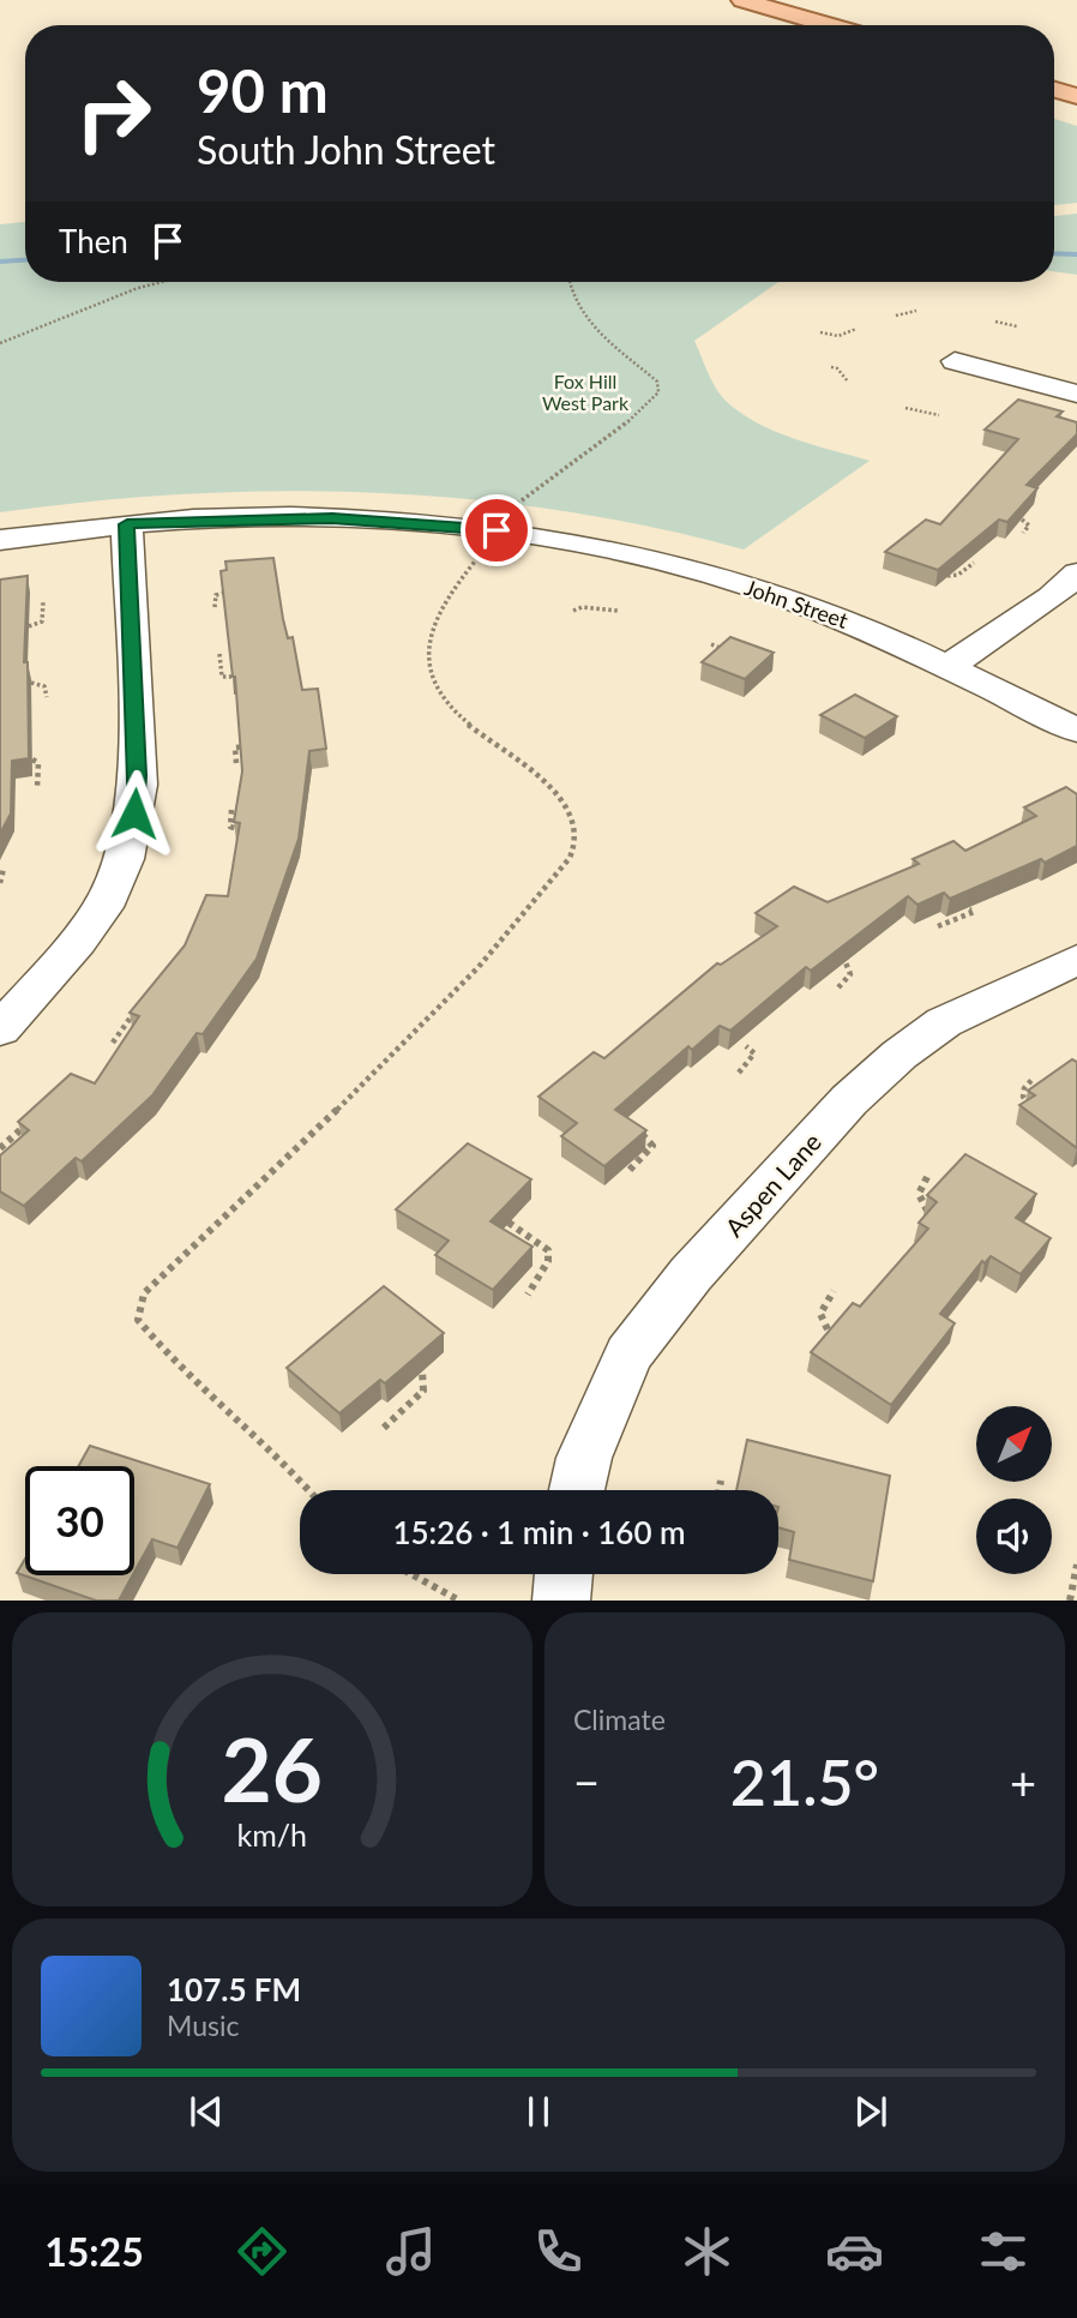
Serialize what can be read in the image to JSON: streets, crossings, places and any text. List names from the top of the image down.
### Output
{
  "streets": {
    "street": ["John Street", "Aspen Lane"]
  },
  "parks": ["Fox Hill West Park"],
  "north": "top right",
  "page": {
    "turn": ["90 m", "South John Street"],
    "then": "Then",
    "limit": "30",
    "trip": "15:26 · 1 min · 160 m",
    "tile": "Climate",
    "heat": ["−", "21.5°", "+"],
    "song": ["107.5 FM", "Music"],
    "tabs": "15:25",
    "gauge": ["26", "km/h"]
  }
}
